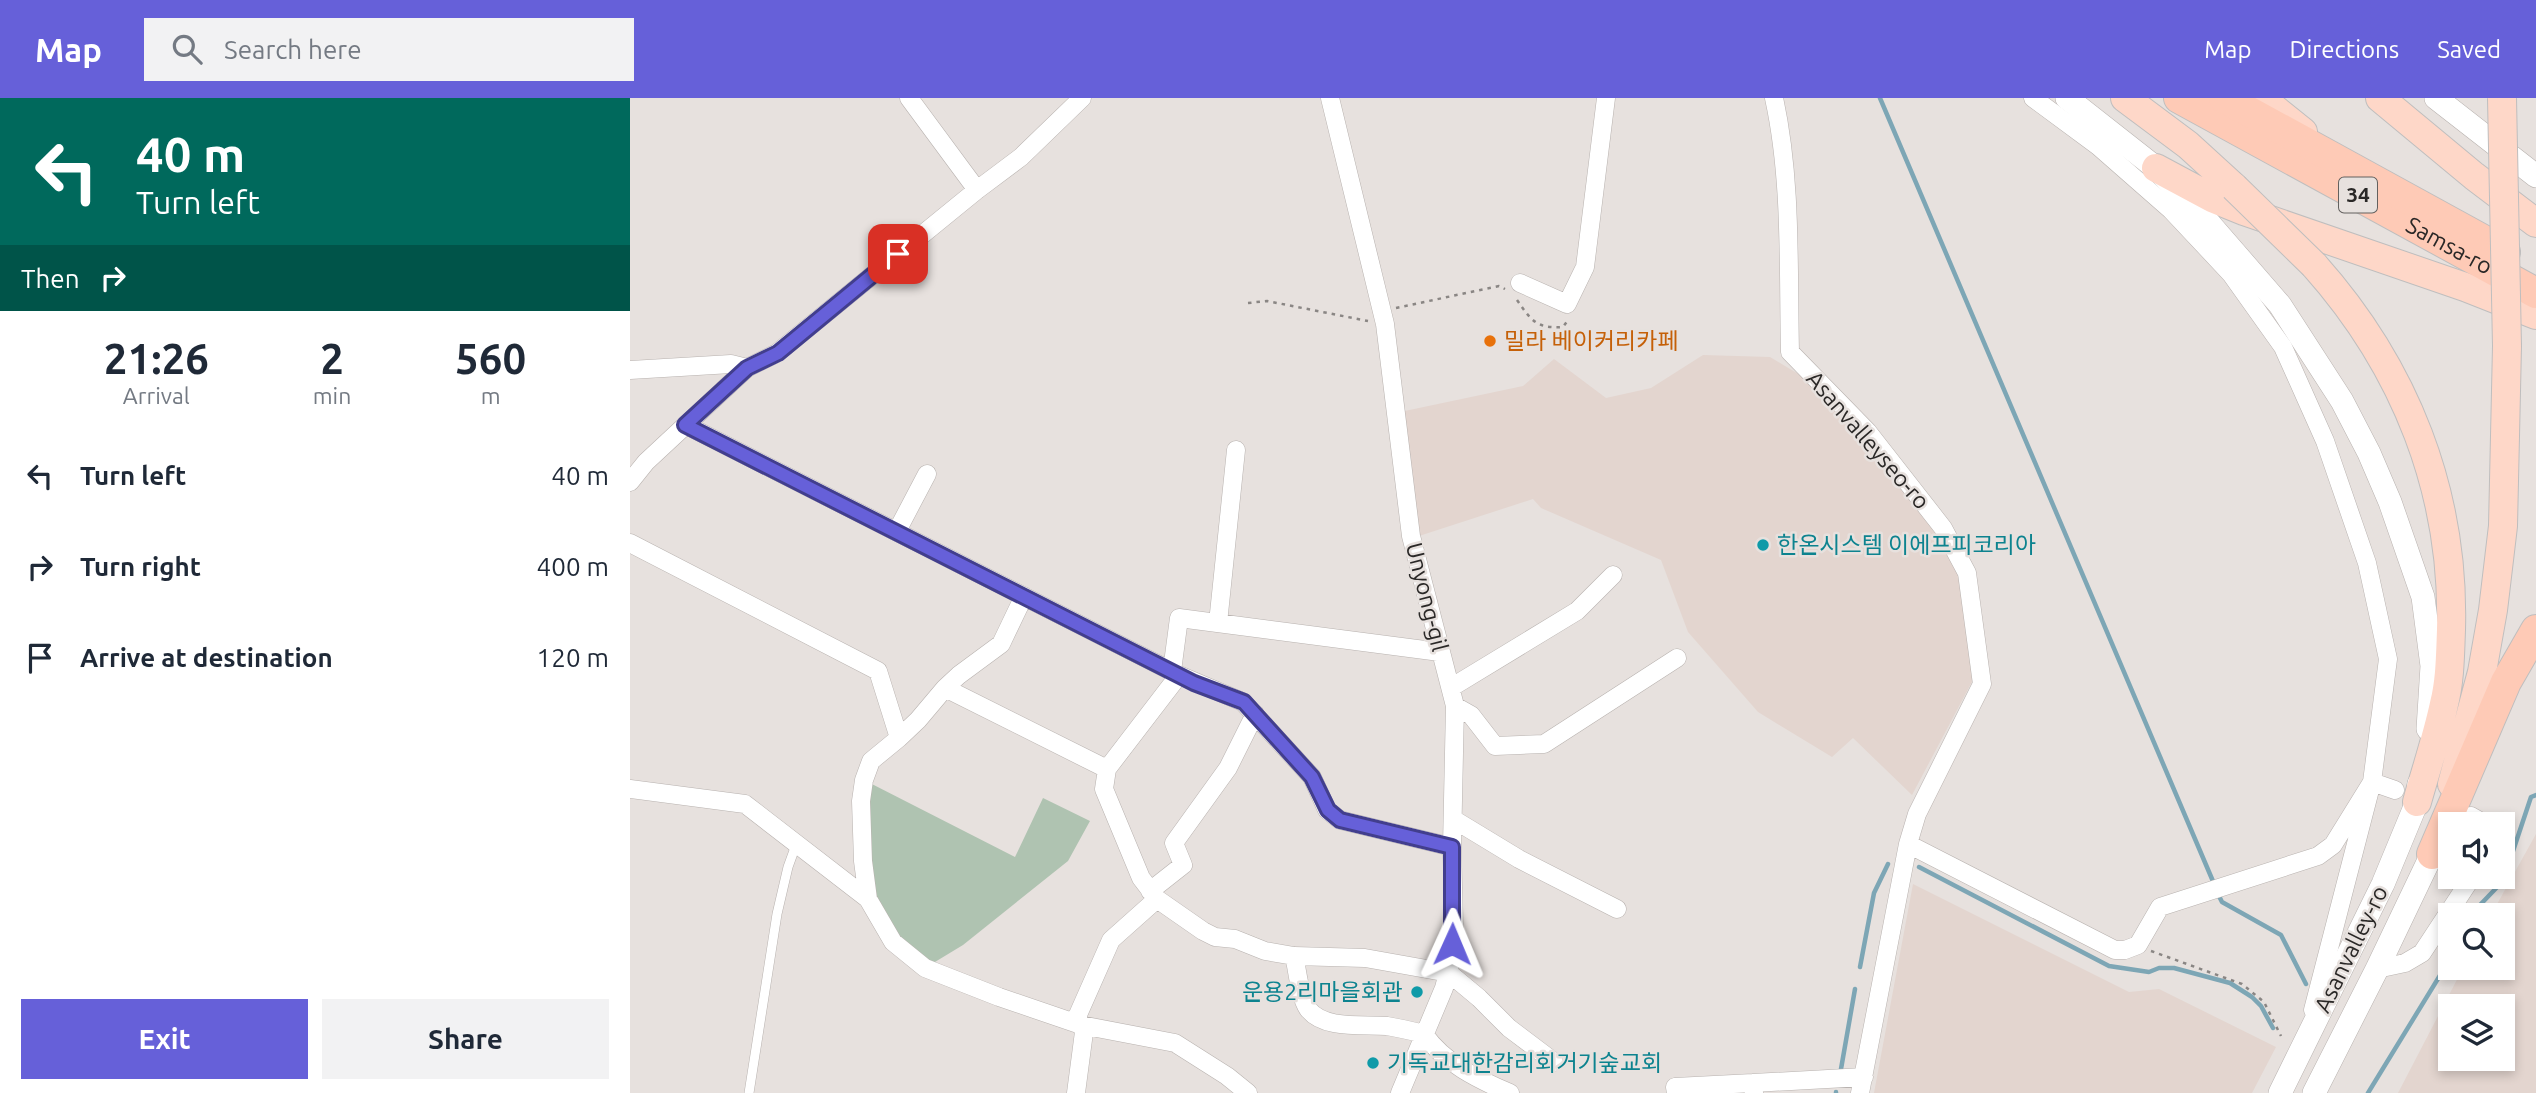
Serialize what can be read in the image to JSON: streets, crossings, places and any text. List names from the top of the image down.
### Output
{
  "streets": {
    "highway": ["34", "Samsa-ro"],
    "street": ["Asanvalleyseo-ro", "Unyong-gil", "Asanvalley-ro"]
  },
  "places": [
    "밀라 베이커리카페",
    "한온시스템 이에프피코리아",
    "운용2리마을회관",
    "기독교대한감리회거기숲교회"
  ],
  "page": {
    "header": "Map",
    "search": "Search here",
    "nav": ["Map", "Directions", "Saved"],
    "turn": ["40 m", "Turn left"],
    "then": "Then",
    "eta": [
      "21:26",
      "Arrival",
      "2",
      "min",
      "560",
      "m"
    ],
    "list": [
      {
        "name": "Turn left",
        "value": "40 m"
      },
      {
        "name": "Turn right",
        "value": "400 m"
      },
      {
        "name": "Arrive at destination",
        "value": "120 m"
      }
    ],
    "buttons": ["Exit", "Share"]
  }
}
